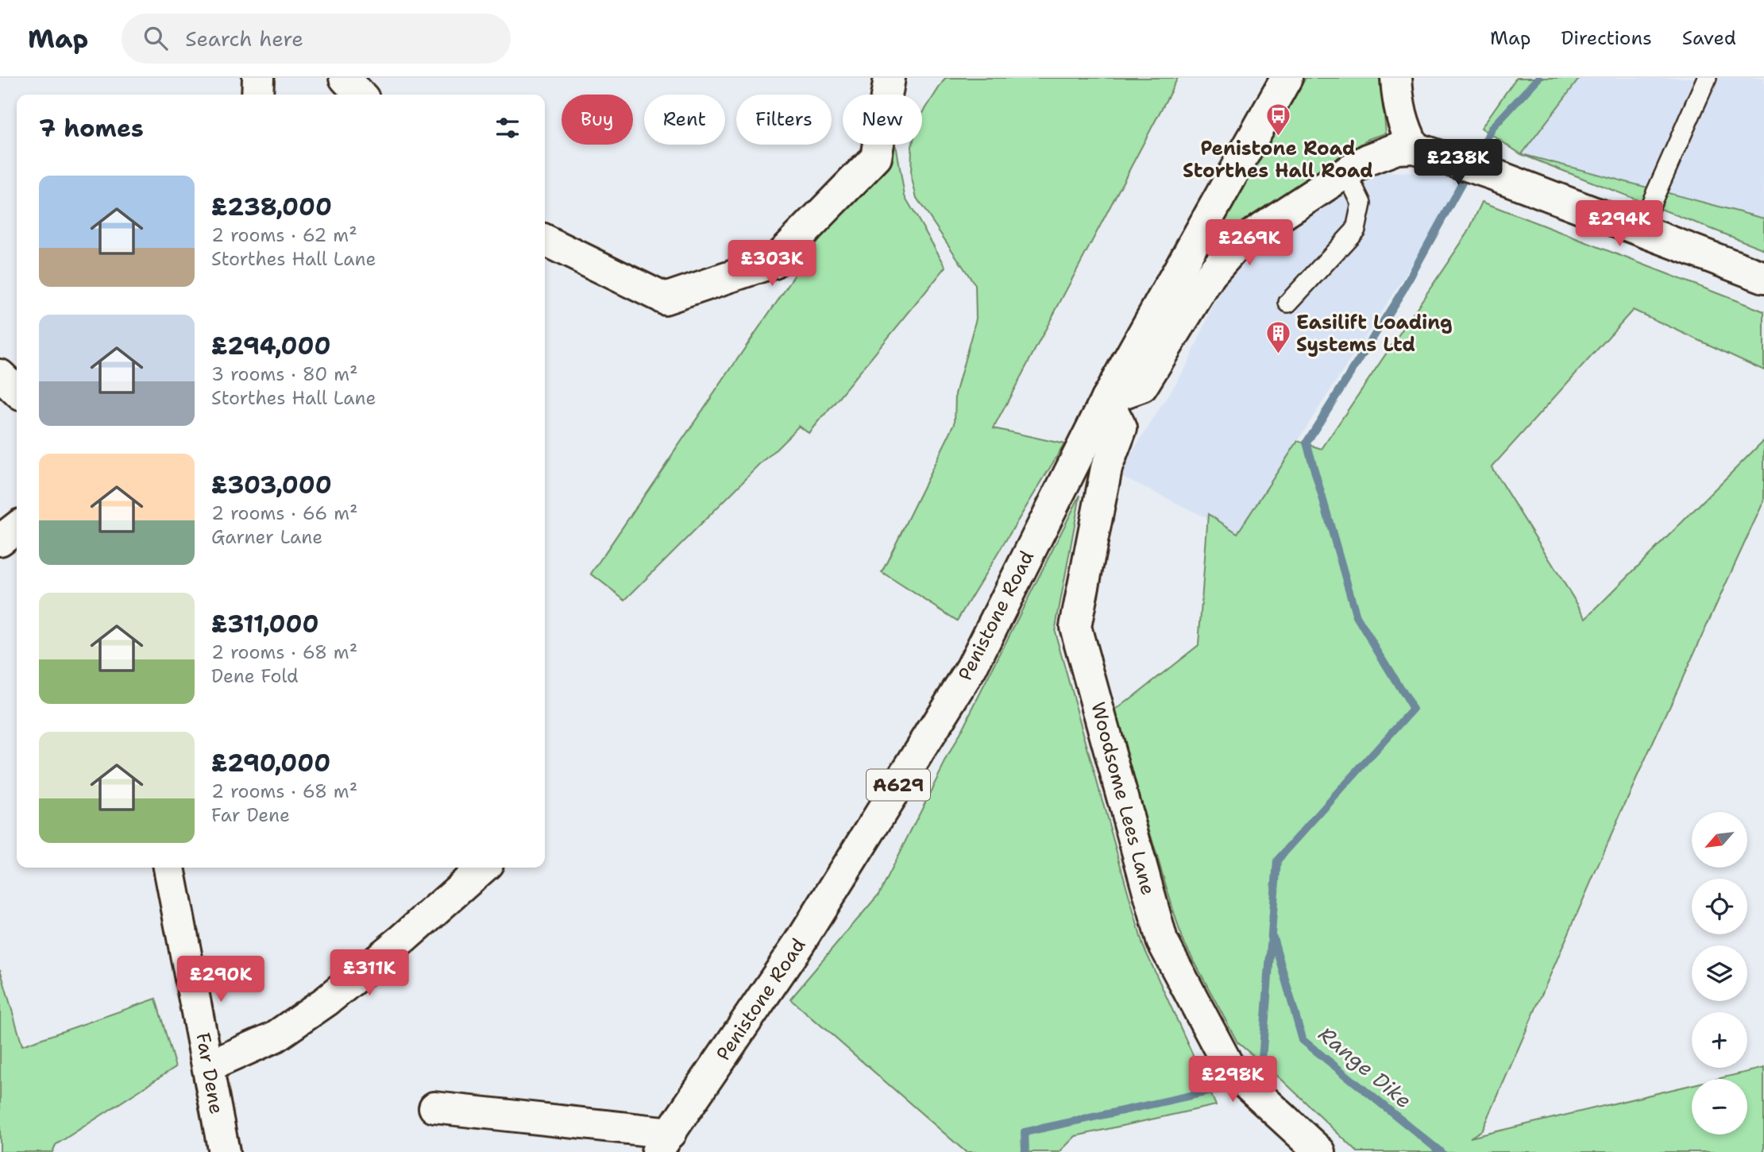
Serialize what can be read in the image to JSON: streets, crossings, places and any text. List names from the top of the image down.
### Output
{
  "streets": {
    "main road": [
      "Penistone Road",
      "A629",
      "Woodsome Lees Lane",
      "Far Dene"
    ]
  },
  "crossings": [
    ["Penistone Road", "Woodsome Lees Lane"]
  ],
  "water": ["Range Dike"],
  "places": {
    "bus stop": ["Penistone Road Storthes Hall Road"],
    "building": ["Easilift Loading Systems Ltd"]
  },
  "north": "bottom left",
  "page": {
    "header": "Map",
    "search": "Search here",
    "nav": ["Map", "Directions", "Saved"],
    "chip": [
      "Buy",
      "Rent",
      "Filters",
      "New"
    ],
    "heading": "7 homes",
    "price": [
      "£238K",
      "£294K",
      "£269K",
      "£303K",
      "£311K",
      "£290K",
      "£298K"
    ],
    "list": [
      {
        "name": "£238,000",
        "note": "2 rooms · 62 m² · Storthes Hall Lane"
      },
      {
        "name": "£294,000",
        "note": "3 rooms · 80 m² · Storthes Hall Lane"
      },
      {
        "name": "£303,000",
        "note": "2 rooms · 66 m² · Garner Lane"
      },
      {
        "name": "£311,000",
        "note": "2 rooms · 68 m² · Dene Fold"
      },
      {
        "name": "£290,000",
        "note": "2 rooms · 68 m² · Far Dene"
      }
    ],
    "map_buttons": ["+", "−"]
  }
}
